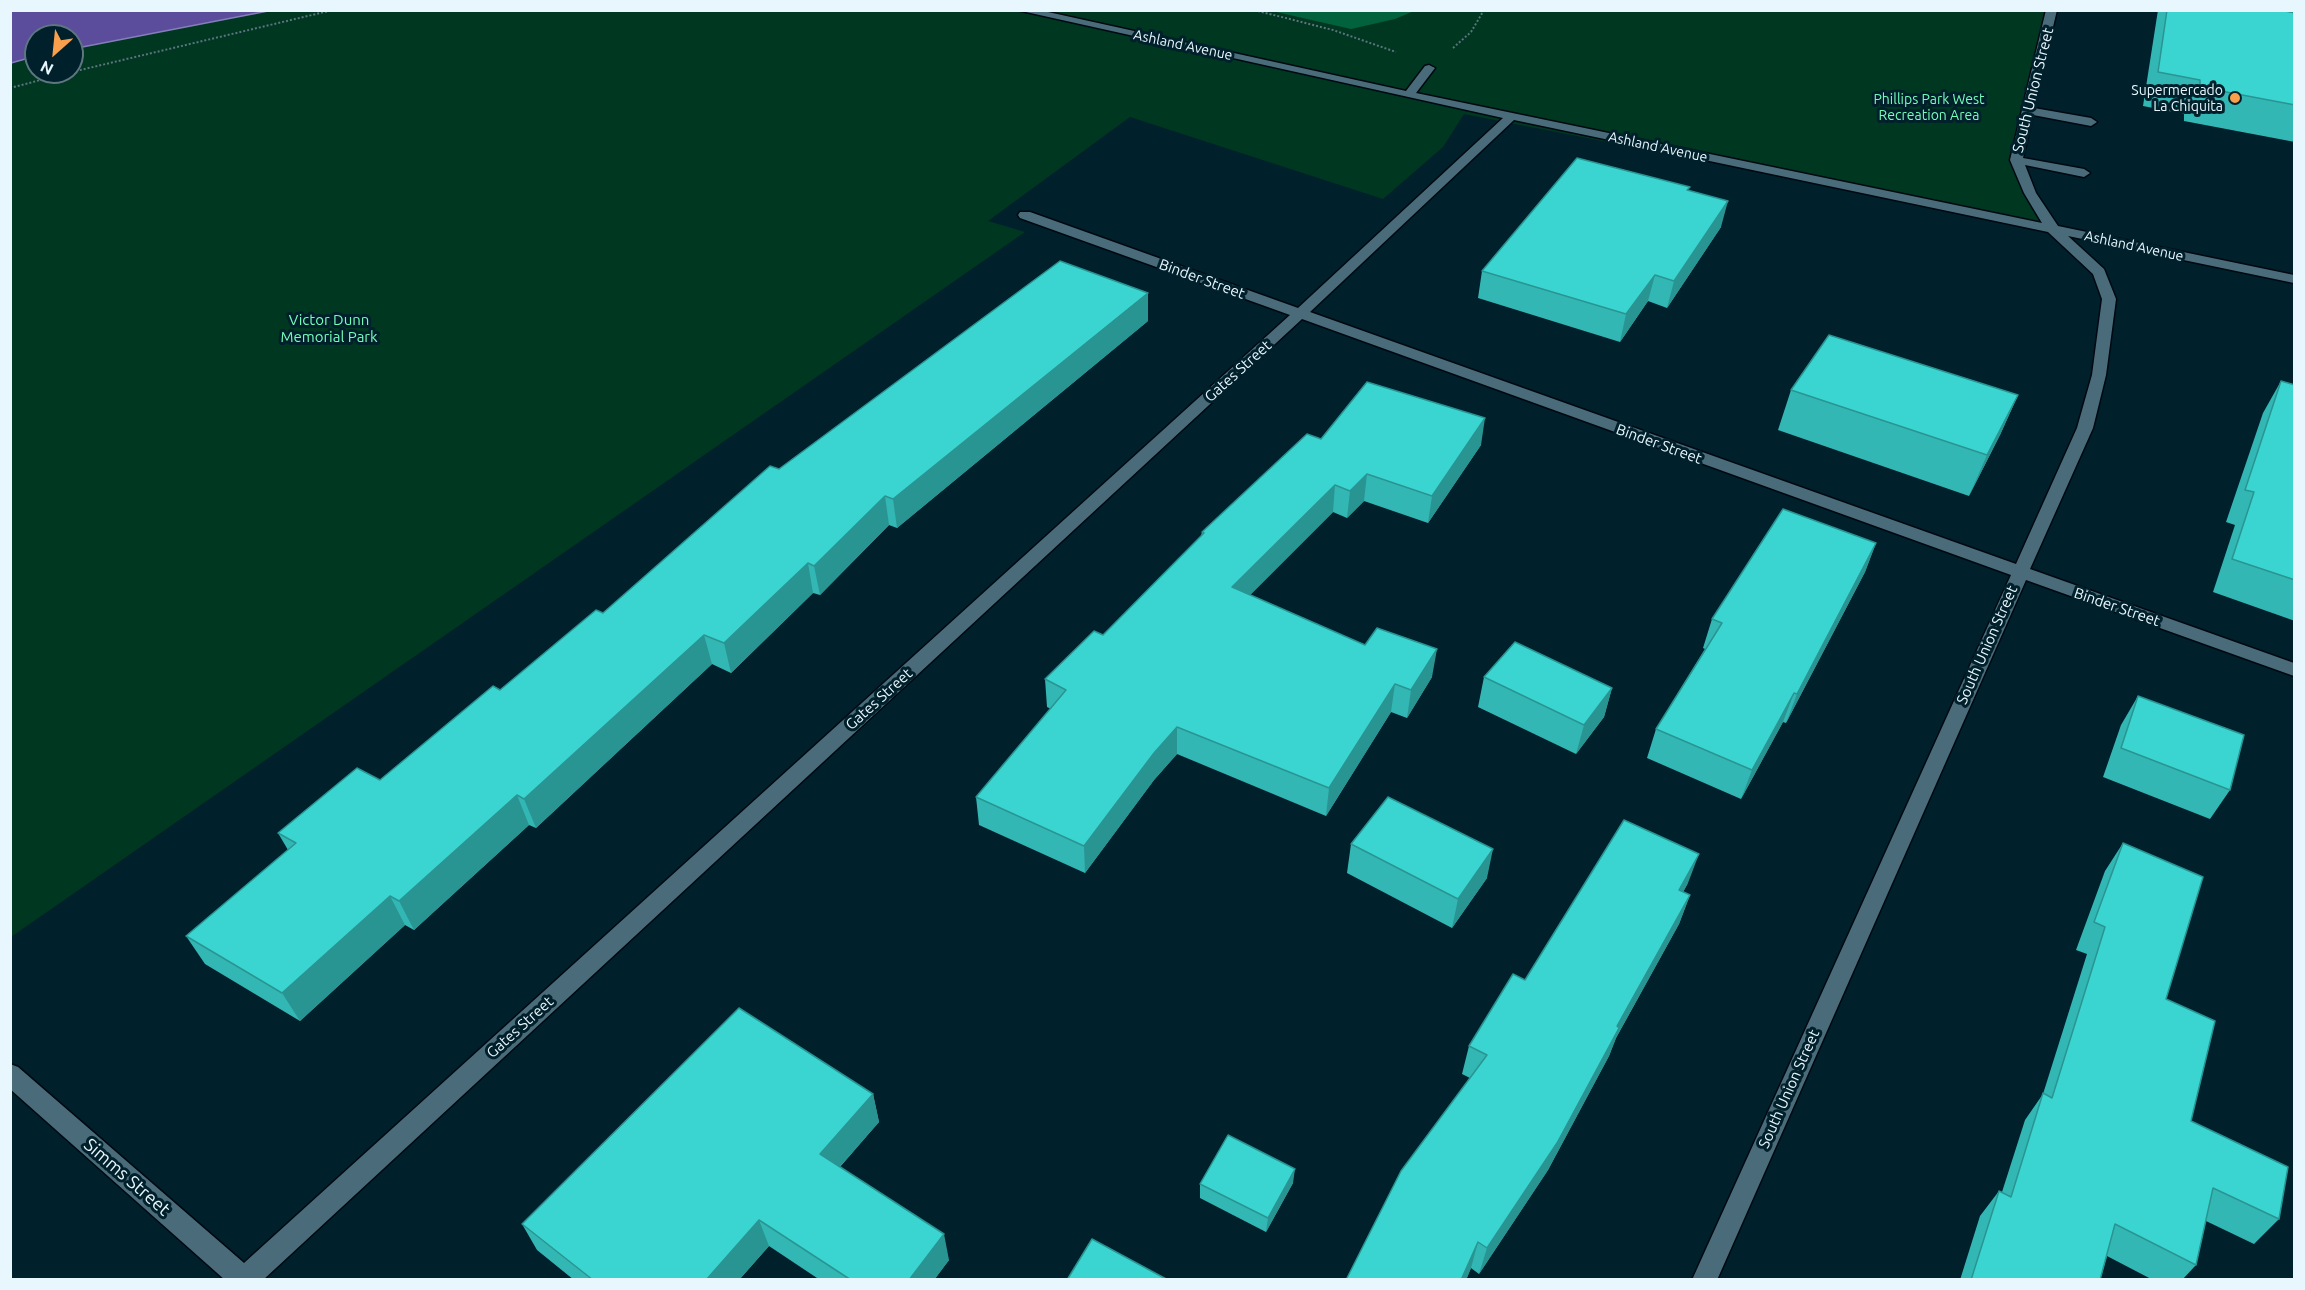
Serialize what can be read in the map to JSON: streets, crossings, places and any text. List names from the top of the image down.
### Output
{
  "streets": {
    "street": [
      "Ashland Avenue",
      "South Union Street",
      "Binder Street",
      "Gates Street",
      "Simms Street"
    ]
  },
  "crossings": [
    ["Ashland Avenue", "South Union Street"],
    ["Ashland Avenue", "Gates Street"],
    ["South Union Street", "Binder Street"],
    ["Binder Street", "Gates Street"],
    ["Gates Street", "Simms Street"]
  ],
  "parks": ["Phillips Park West Recreation Area", "Victor Dunn Memorial Park"],
  "places": ["Supermercado La Chiquita"],
  "north": "bottom left"
}
